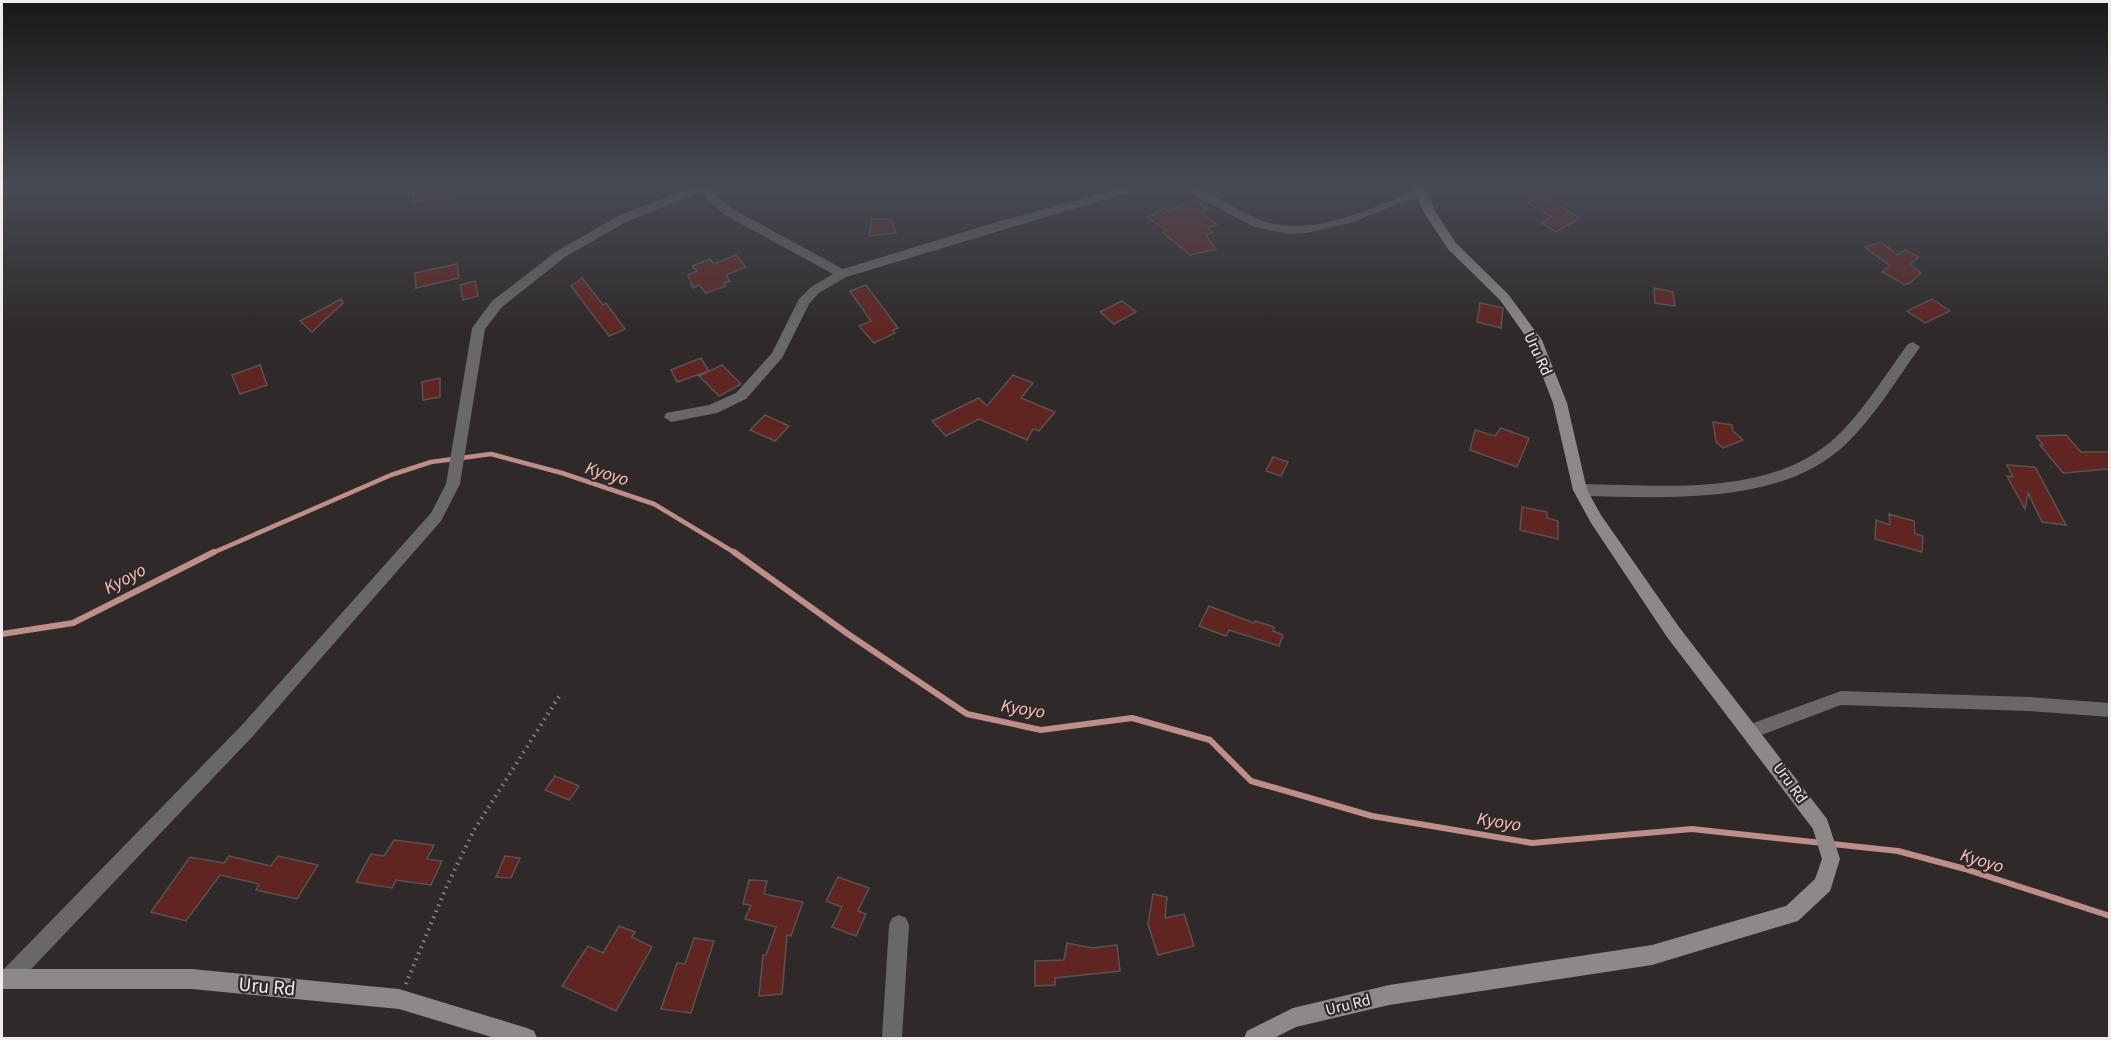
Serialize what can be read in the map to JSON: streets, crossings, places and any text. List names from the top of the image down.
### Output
{
  "streets": {
    "street": ["Uru Rd"]
  },
  "water": ["Kyoyo"]
}
